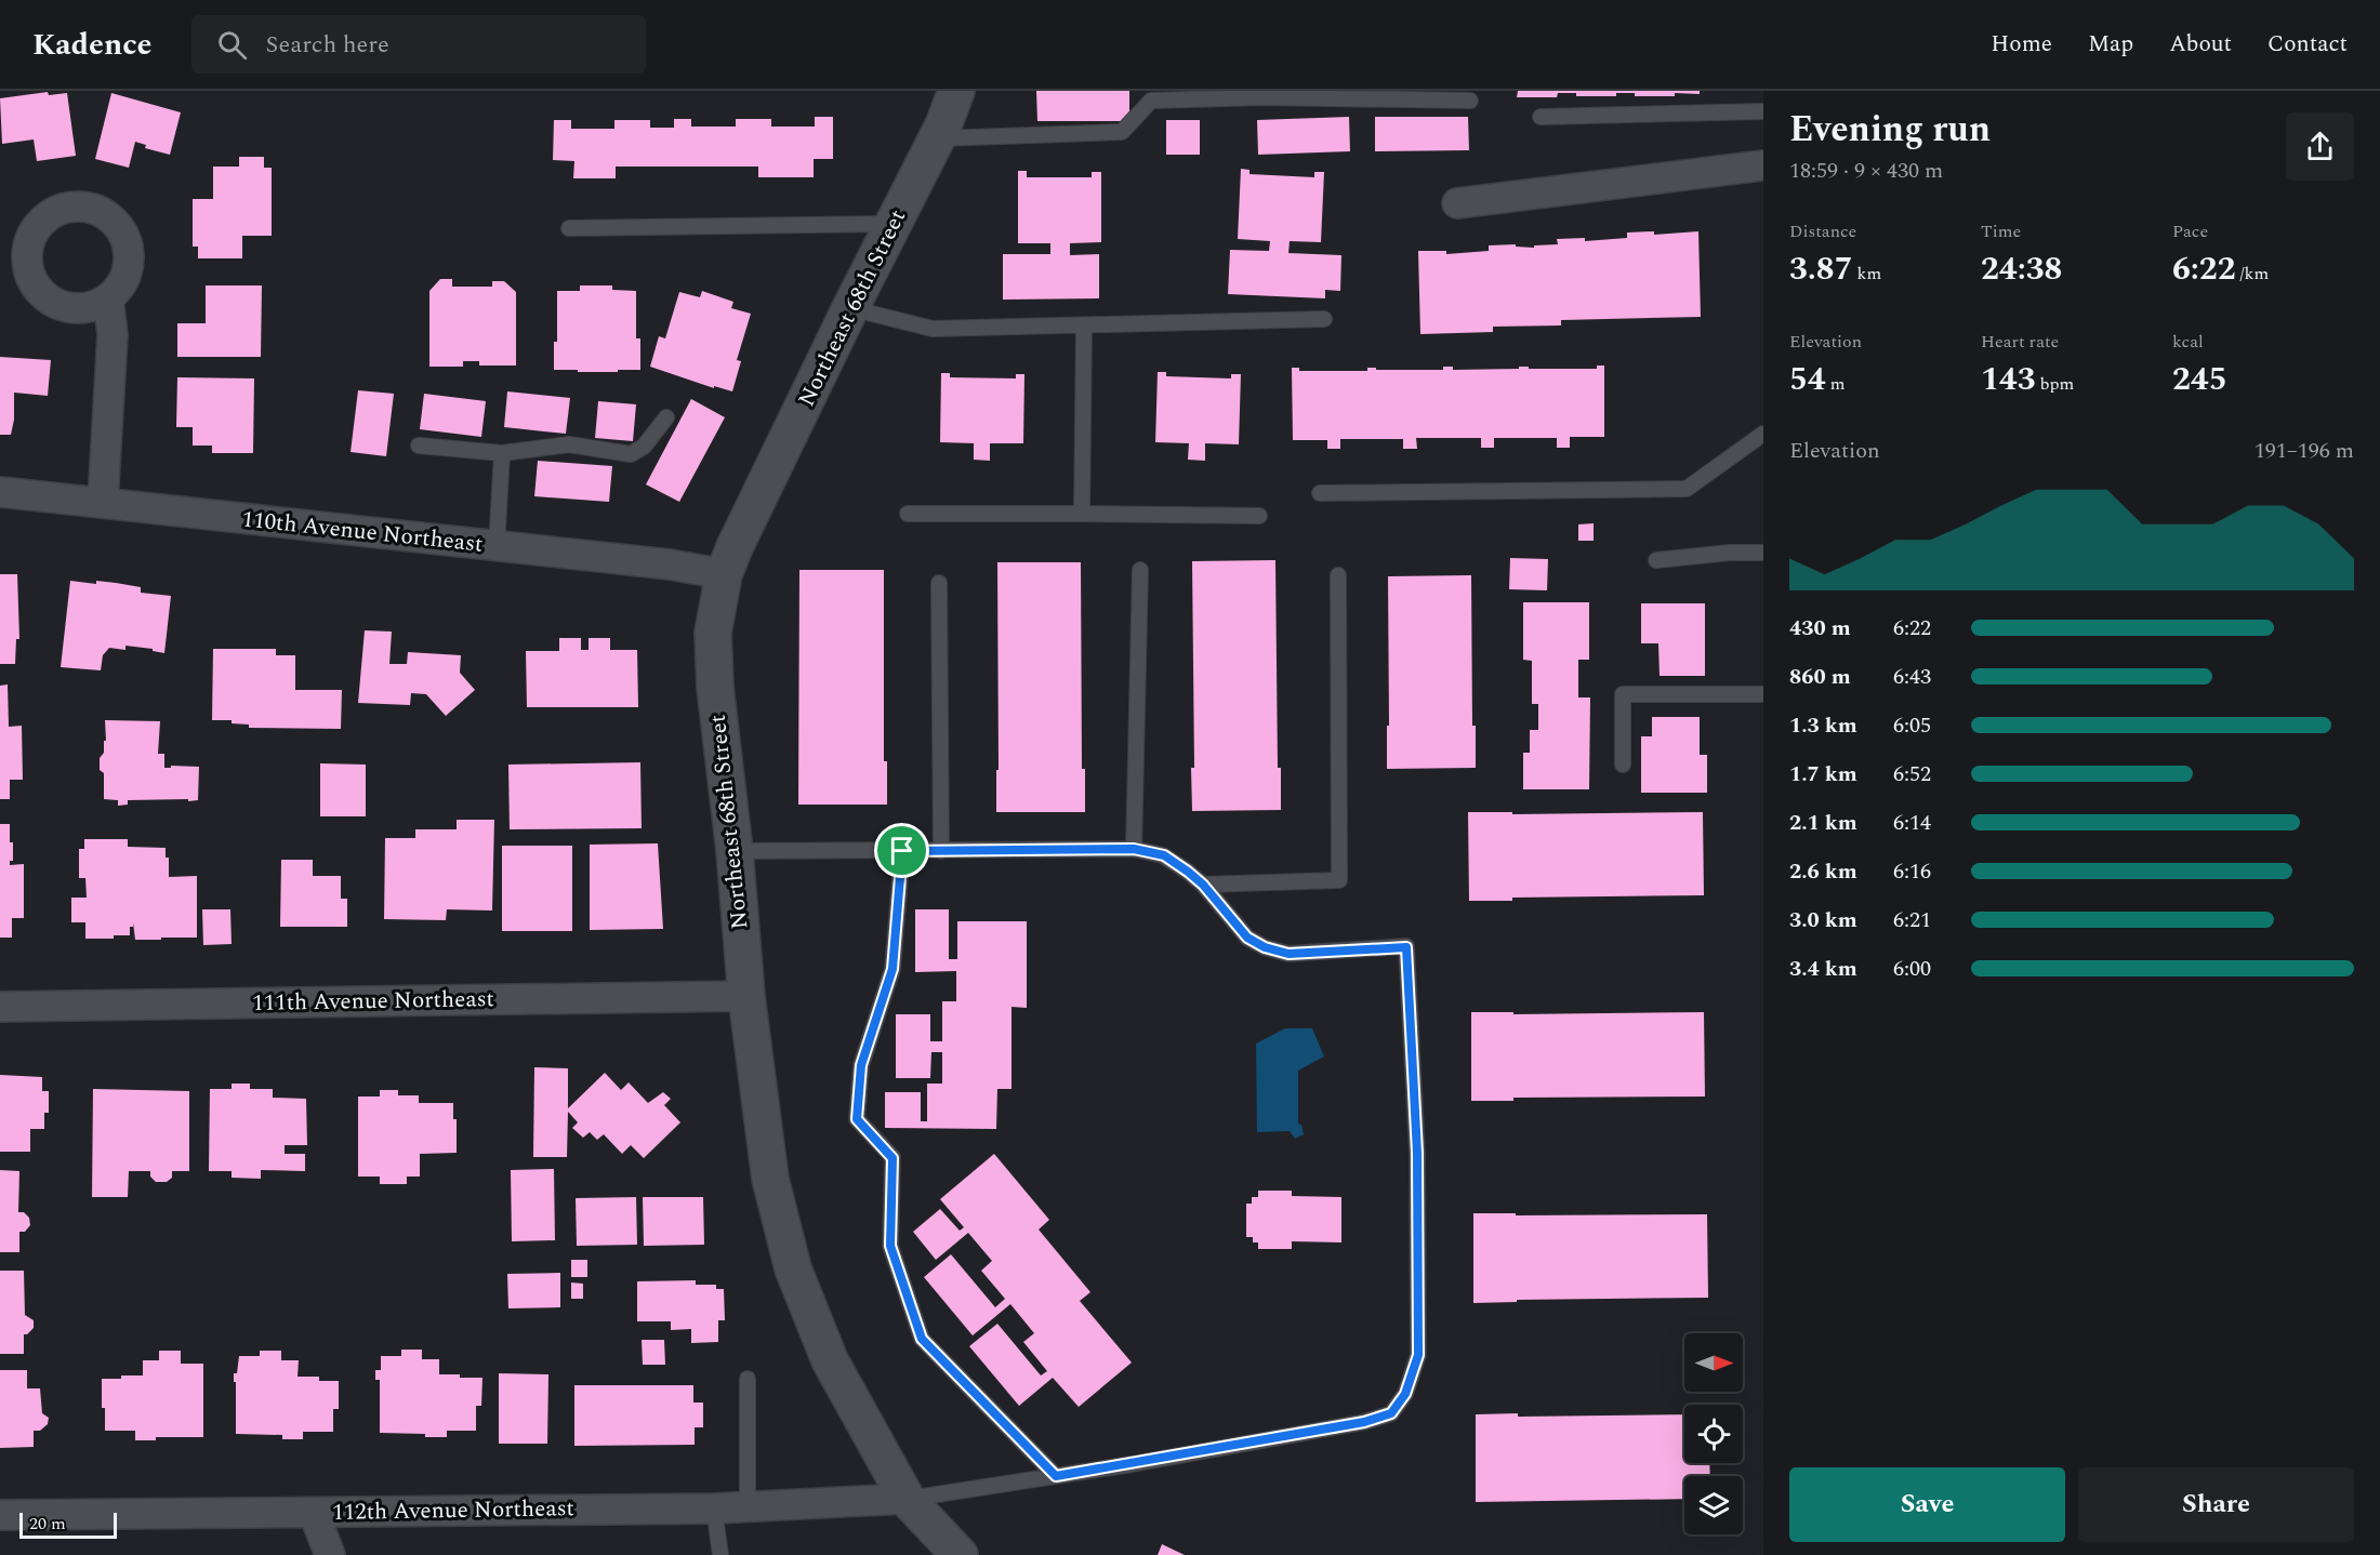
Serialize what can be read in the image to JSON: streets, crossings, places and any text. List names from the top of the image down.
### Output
{
  "streets": {
    "main road": ["Northeast 68th Street"],
    "street": ["110th Avenue Northeast", "111th Avenue Northeast", "112th Avenue Northeast"]
  },
  "crossings": [
    ["Northeast 68th Street", "110th Avenue Northeast"],
    ["Northeast 68th Street", "111th Avenue Northeast"],
    ["Northeast 68th Street", "112th Avenue Northeast"]
  ],
  "scale_bar": "20 m",
  "north": "right",
  "page": {
    "header": "Kadence",
    "search": "Search here",
    "nav": [
      "Home",
      "Map",
      "About",
      "Contact"
    ],
    "heading": ["Evening run", "18:59 · 9 × 430 m"],
    "stats": [
      ["Distance", "3.87 km"],
      ["Time", "24:38"],
      ["Pace", "6:22 /km"],
      ["Elevation", "54 m"],
      ["Heart rate", "143 bpm"],
      ["kcal", "245"]
    ],
    "chart": ["Elevation", "191–196 m"],
    "list": [
      {
        "name": "430 m",
        "note": "6:22"
      },
      {
        "name": "860 m",
        "note": "6:43"
      },
      {
        "name": "1.3 km",
        "note": "6:05"
      },
      {
        "name": "1.7 km",
        "note": "6:52"
      },
      {
        "name": "2.1 km",
        "note": "6:14"
      },
      {
        "name": "2.6 km",
        "note": "6:16"
      },
      {
        "name": "3.0 km",
        "note": "6:21"
      },
      {
        "name": "3.4 km",
        "note": "6:00"
      }
    ],
    "buttons": ["Save", "Share"],
    "scale": "20 m"
  }
}
